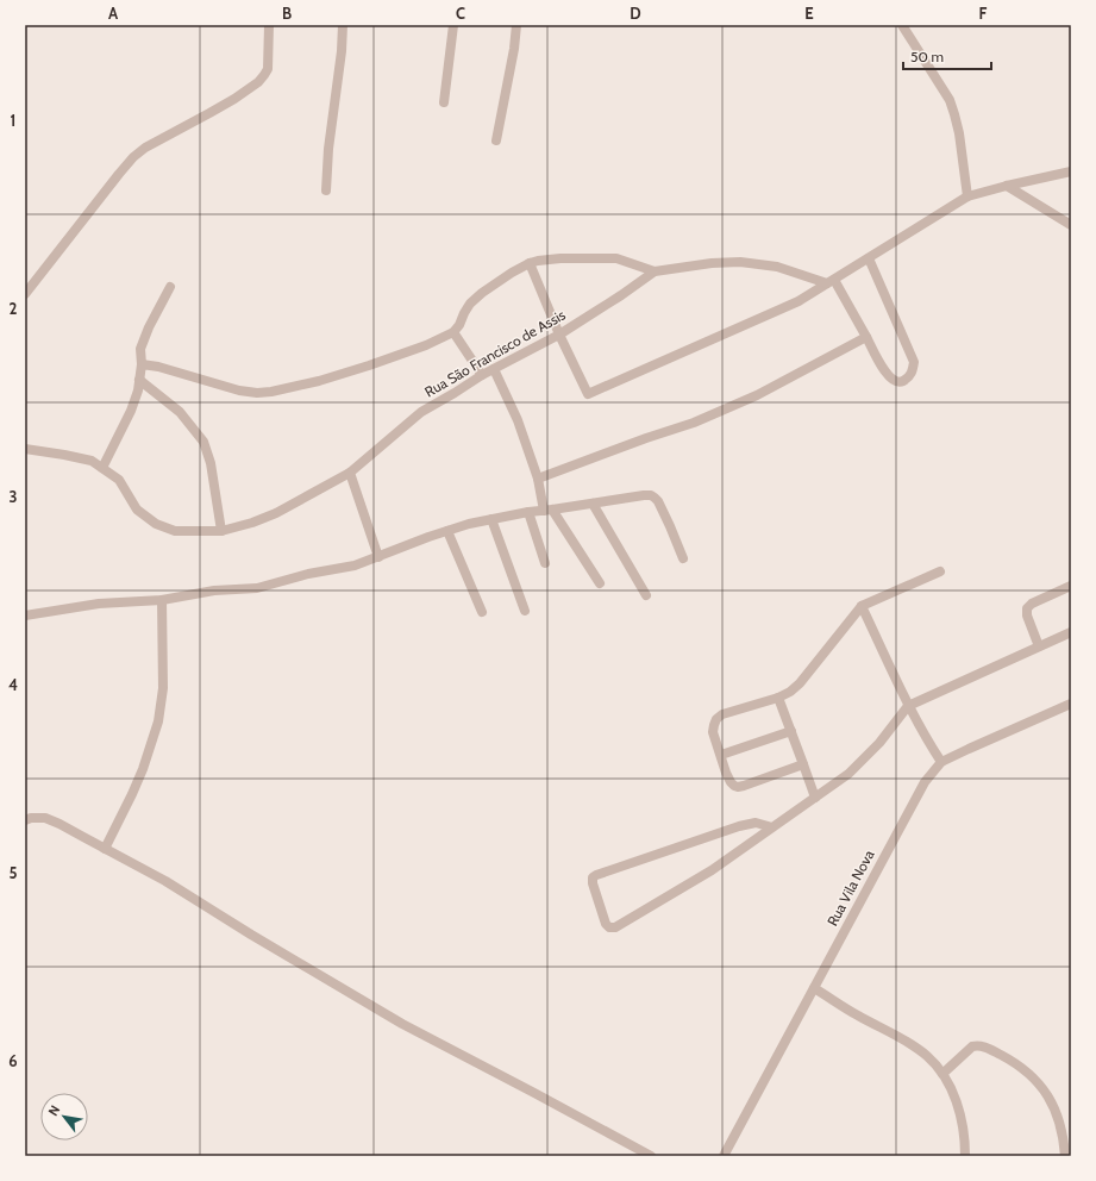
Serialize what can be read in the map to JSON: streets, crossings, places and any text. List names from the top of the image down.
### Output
{
  "streets": {
    "street": ["Rua São Francisco de Assis", "Rua Vila Nova"]
  },
  "scale_bar": "50 m",
  "north": "top left",
  "grid": {
    "columns": [
      "A",
      "B",
      "C",
      "D",
      "E",
      "F"
    ],
    "rows": [
      "1",
      "2",
      "3",
      "4",
      "5",
      "6"
    ]
  }
}
